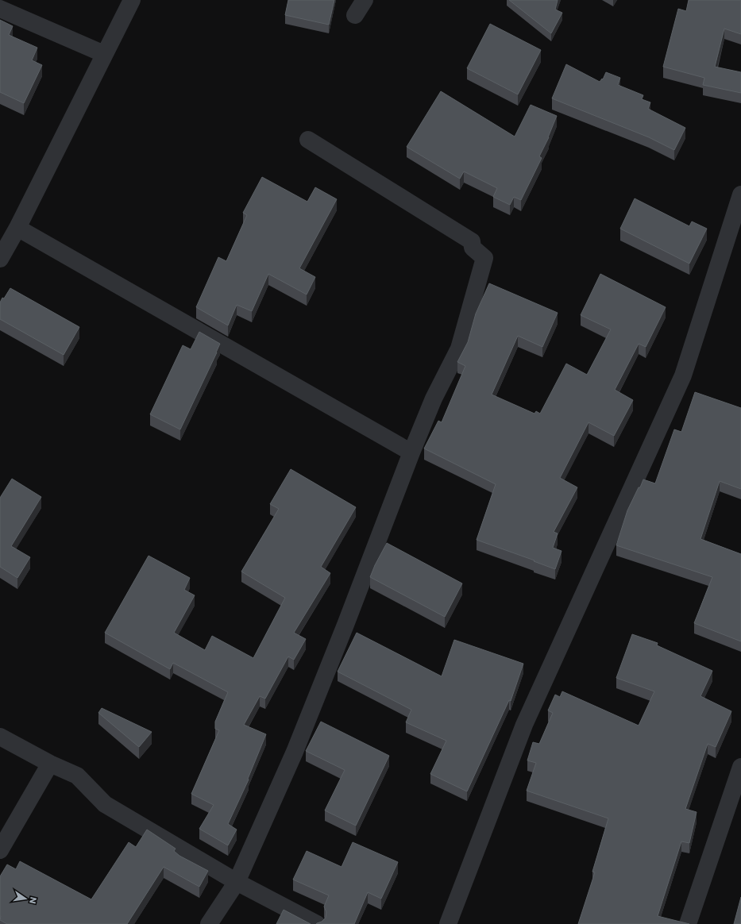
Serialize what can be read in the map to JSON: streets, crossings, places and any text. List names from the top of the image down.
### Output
{
  "north": "right"
}
